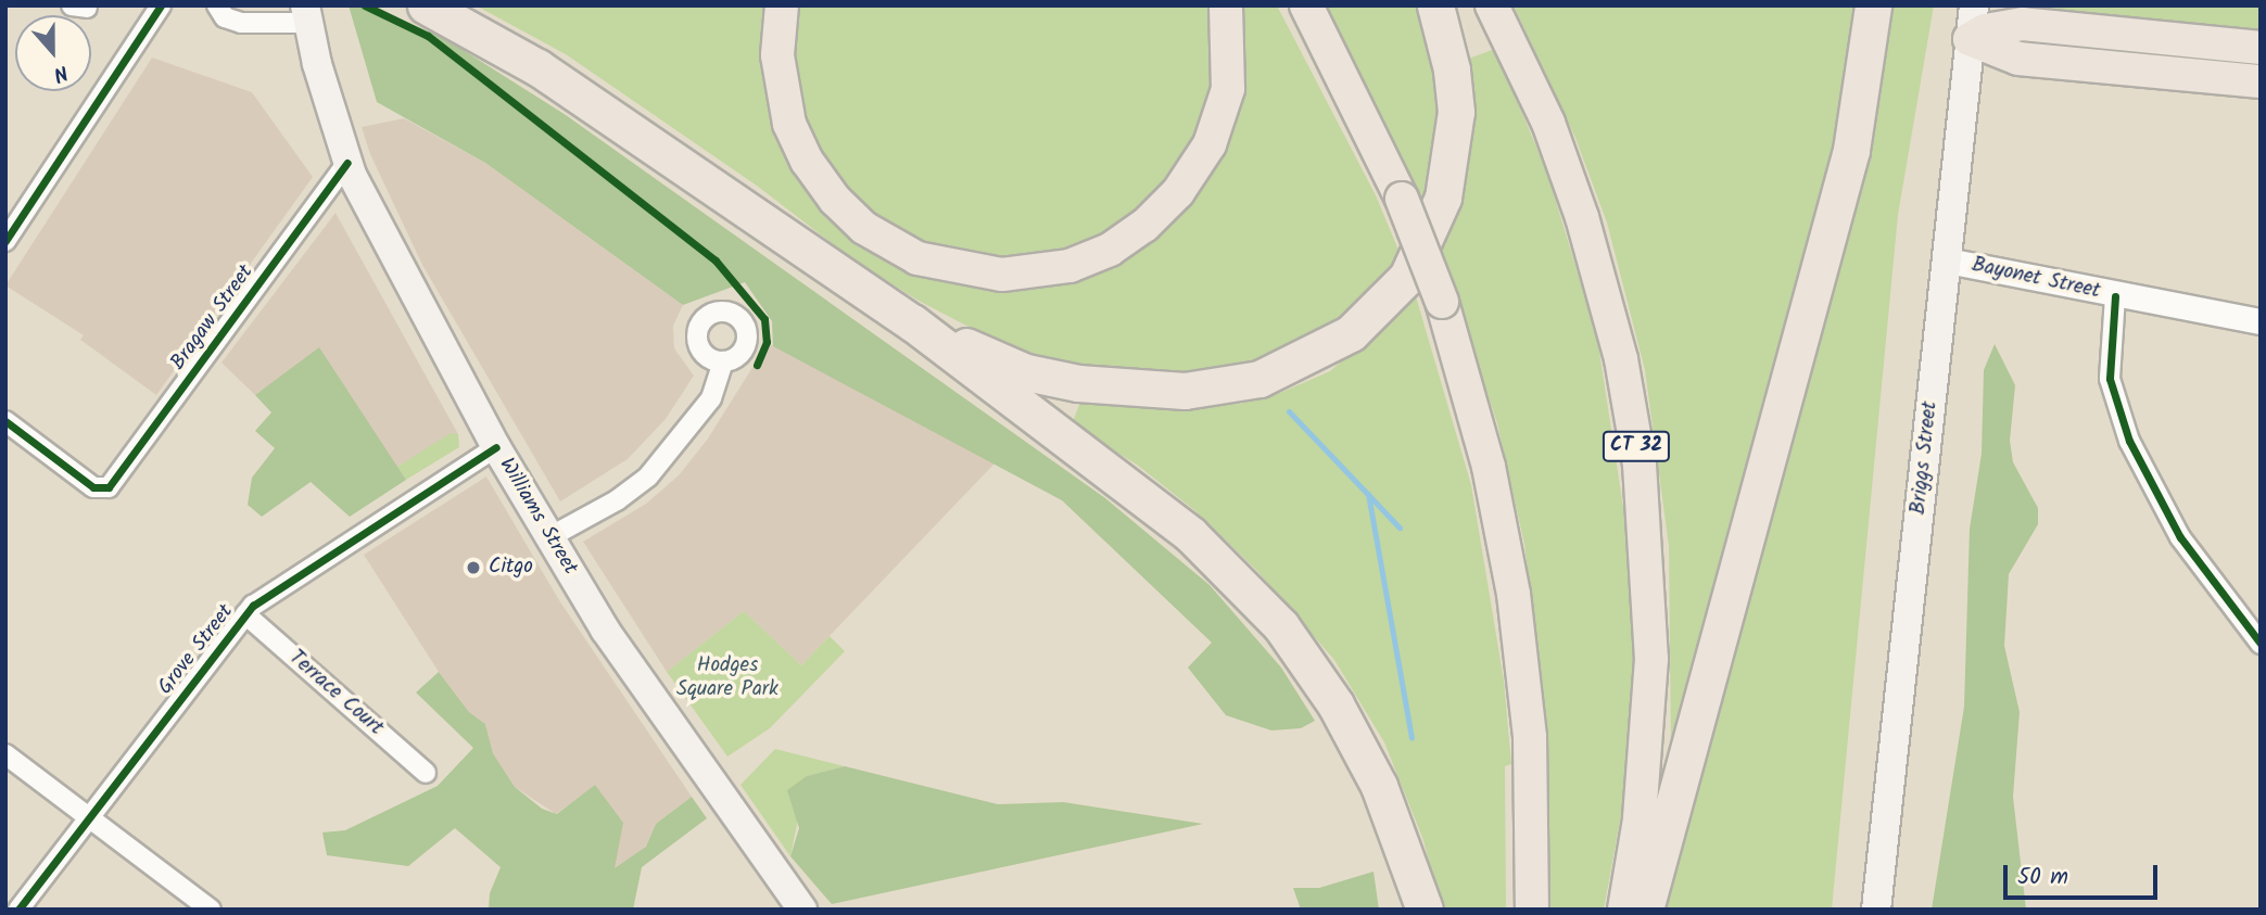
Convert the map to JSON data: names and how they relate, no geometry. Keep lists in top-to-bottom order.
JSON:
{
  "streets": {
    "main road": ["CT 32", "Briggs Street", "Williams Street"],
    "street": [
      "Bayonet Street",
      "Bragaw Street",
      "Grove Street",
      "Terrace Court"
    ]
  },
  "crossings": [
    ["Bayonet Street", "Briggs Street"],
    ["Bragaw Street", "Williams Street"],
    ["Williams Street", "Grove Street"],
    ["Grove Street", "Terrace Court"]
  ],
  "parks": ["Hodges Square Park"],
  "places": ["Citgo"],
  "scale_bar": "50 m",
  "north": "bottom"
}
